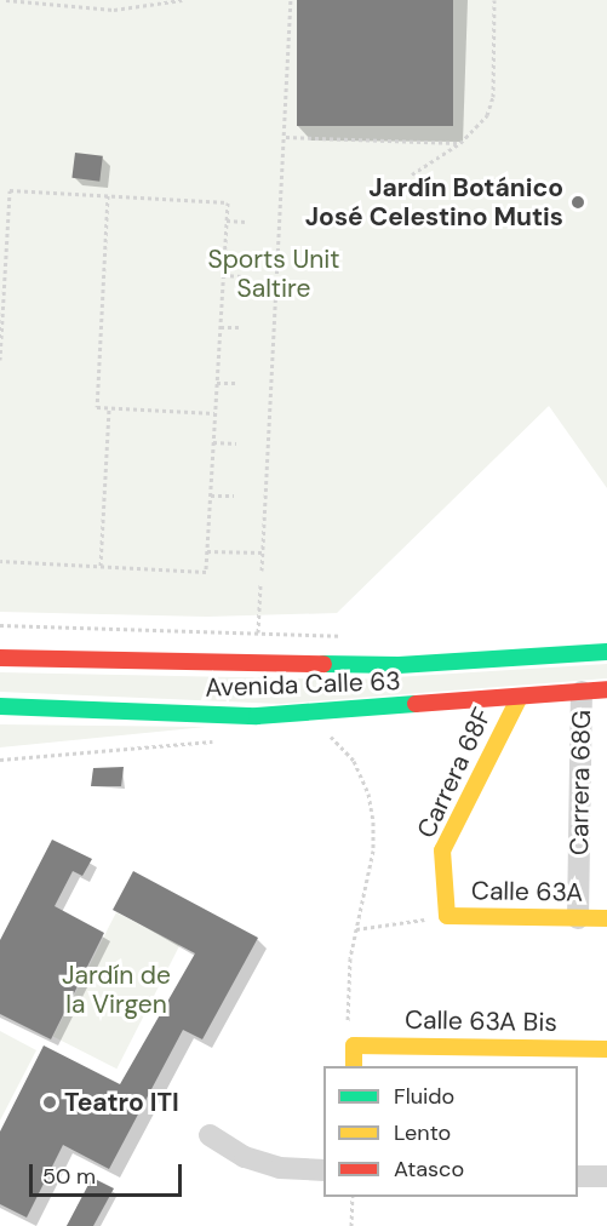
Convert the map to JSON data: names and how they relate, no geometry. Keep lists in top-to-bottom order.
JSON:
{
  "streets": {
    "main road": [
      "Avenida Calle 63",
      "Carrera 68F",
      "Calle 63A",
      "Calle 63A Bis"
    ],
    "street": ["Carrera 68G"]
  },
  "crossings": [
    ["Avenida Calle 63", "Carrera 68F"],
    ["Avenida Calle 63", "Carrera 68G"],
    ["Carrera 68F", "Calle 63A"],
    ["Carrera 68G", "Calle 63A"]
  ],
  "parks": ["Sports Unit Saltire", "Jardín de la Virgen"],
  "places": ["Jardín Botánico José Celestino Mutis", "Teatro ITI"],
  "legend": ["Fluido", "Lento", "Atasco"],
  "scale_bar": "50 m"
}
